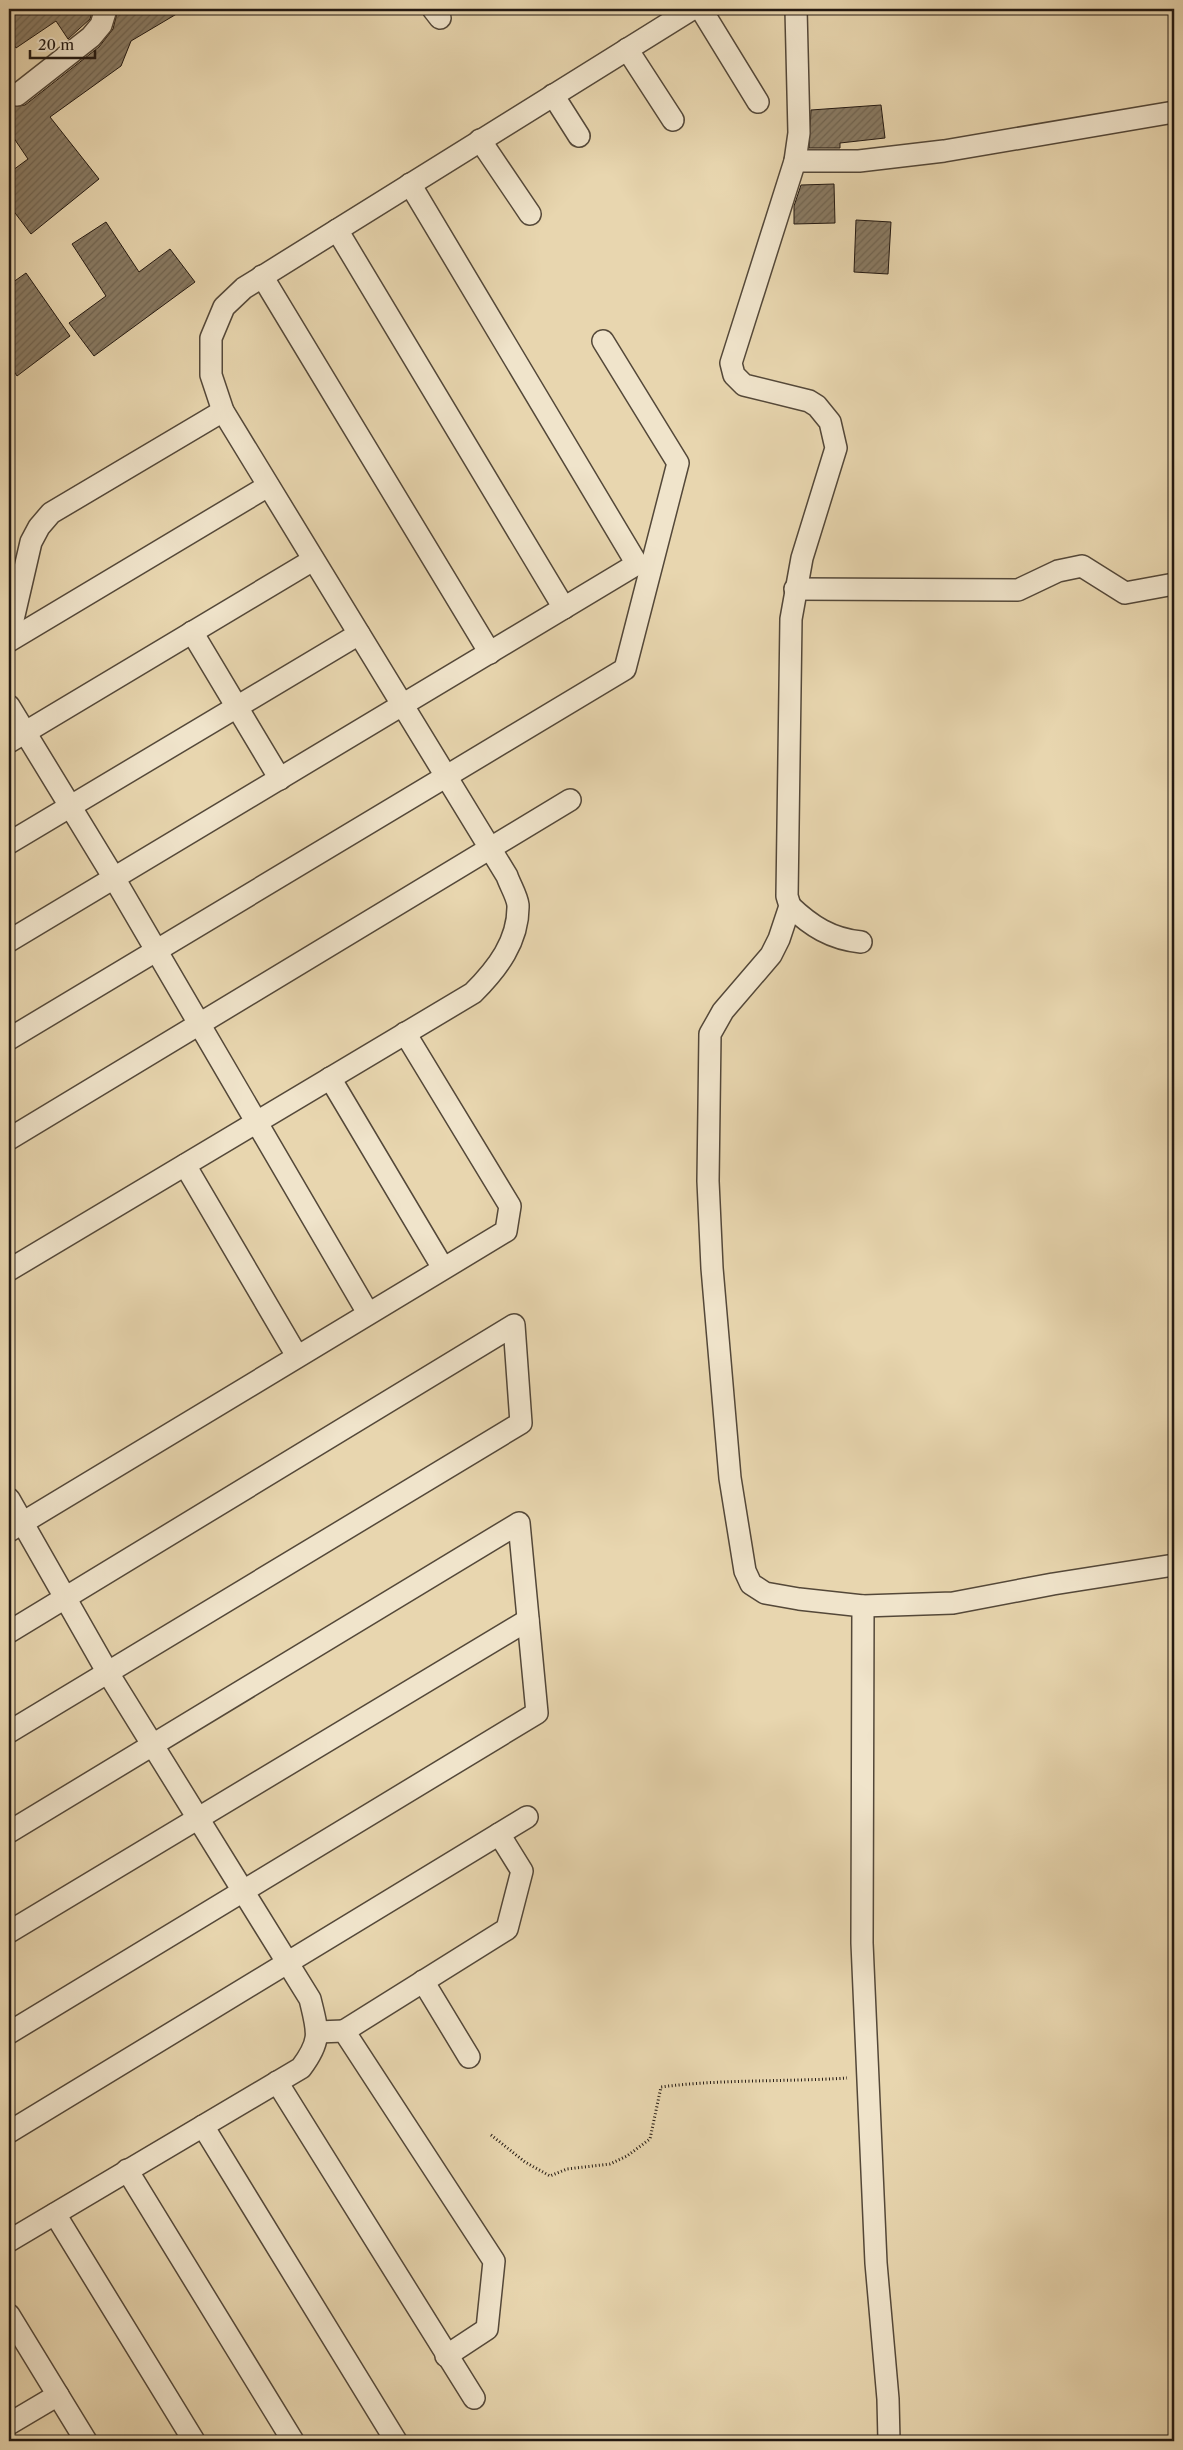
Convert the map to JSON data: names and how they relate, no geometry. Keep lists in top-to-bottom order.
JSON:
{
  "scale_bar": "20 m"
}
